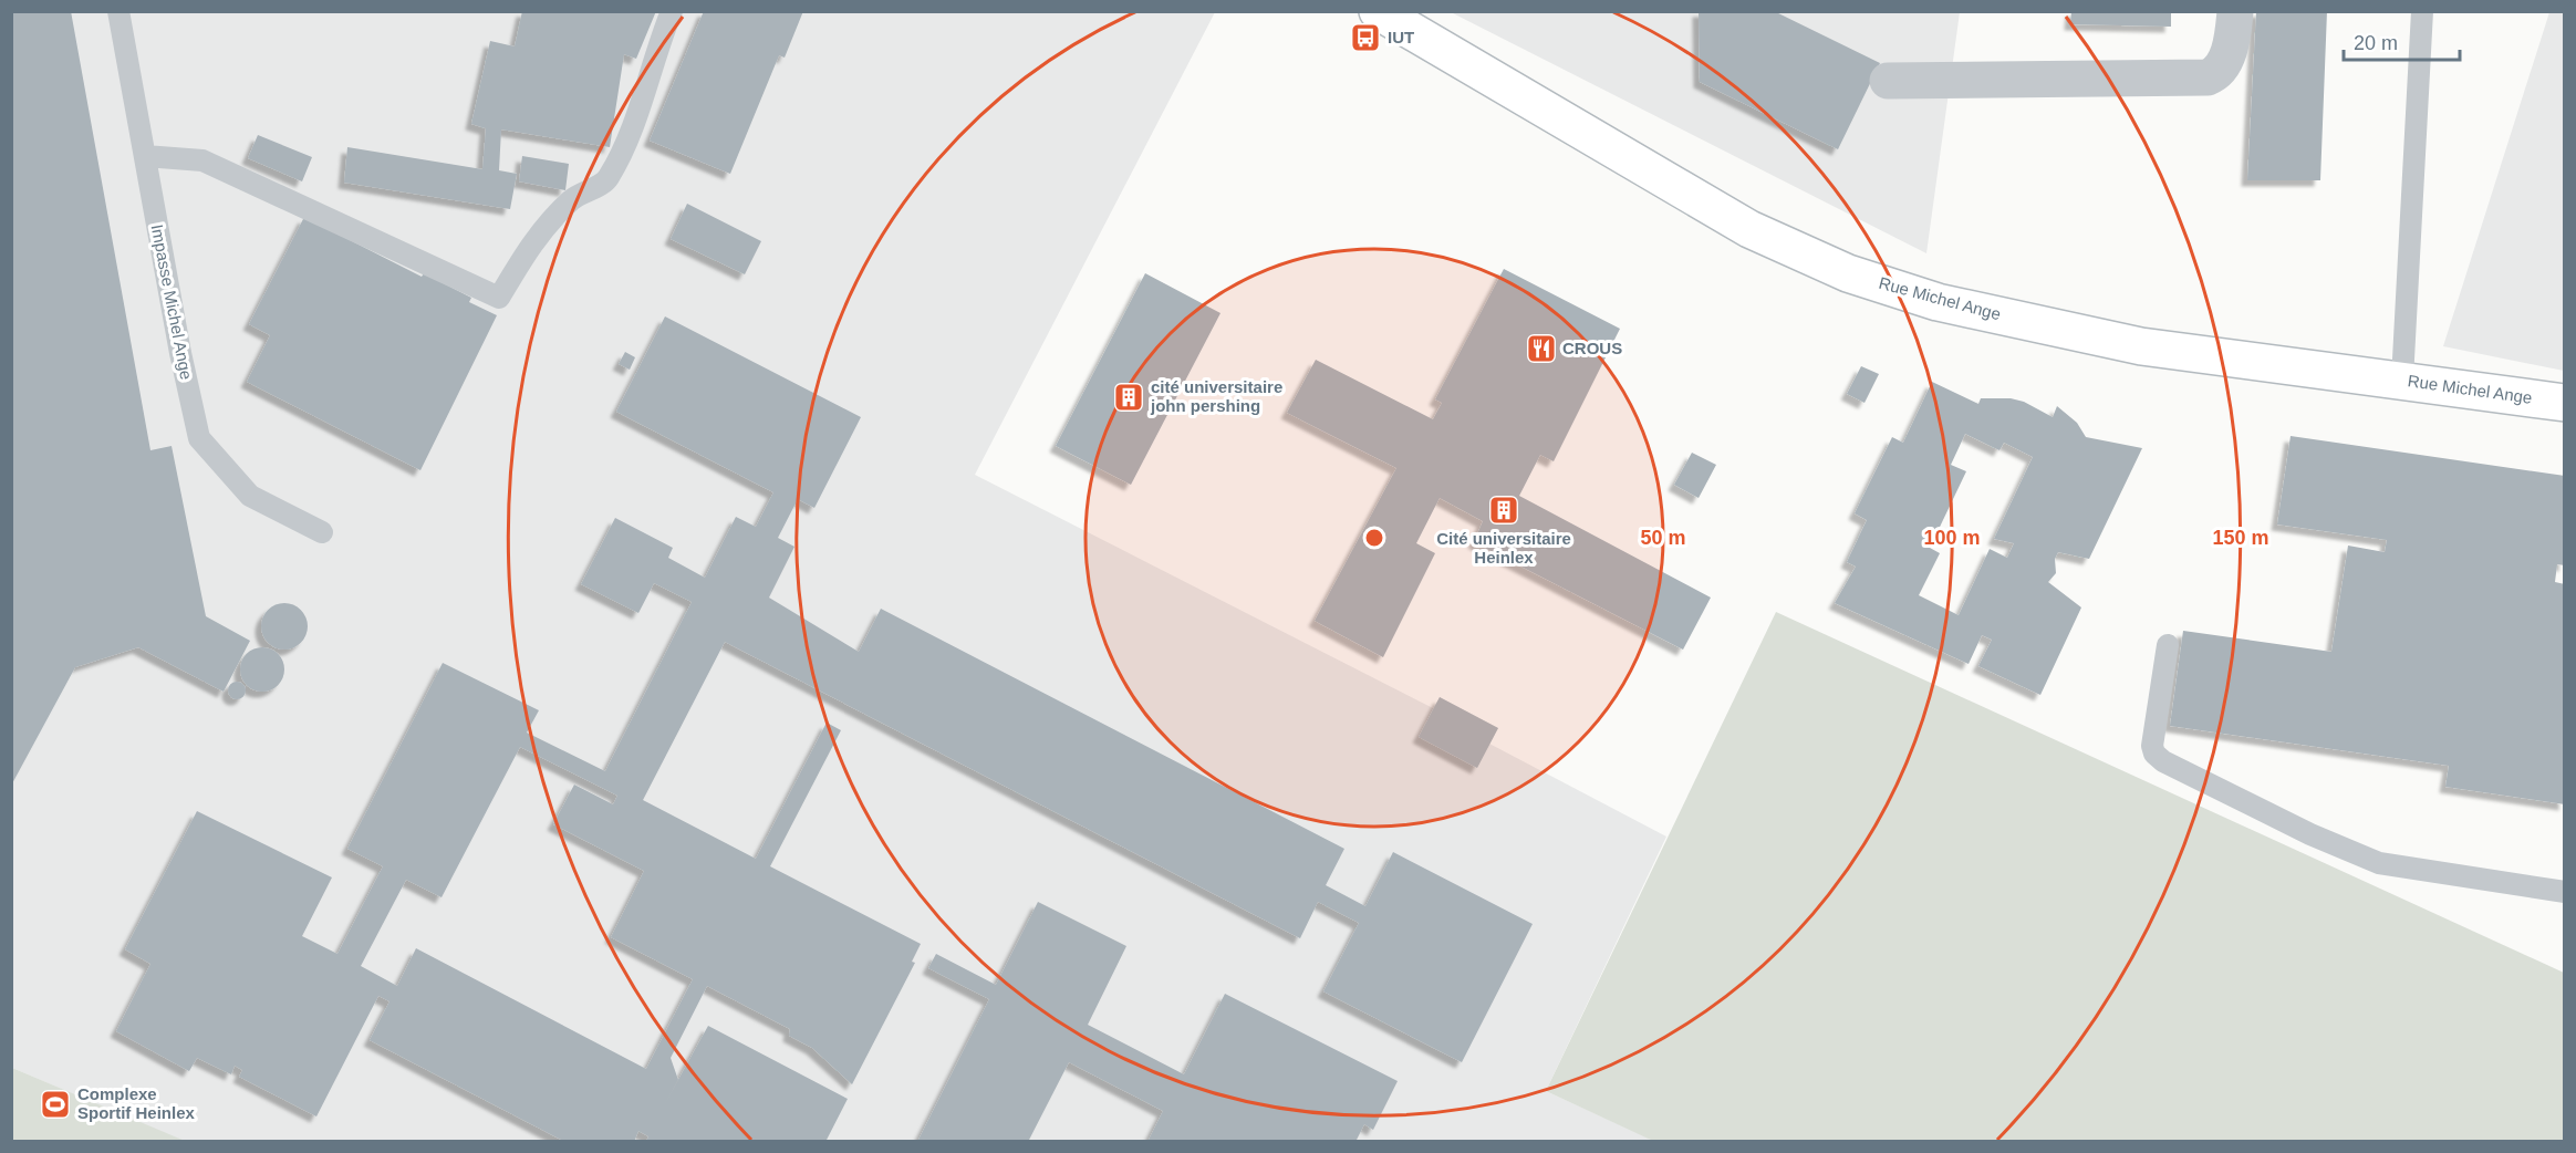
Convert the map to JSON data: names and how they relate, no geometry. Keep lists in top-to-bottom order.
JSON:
{
  "streets": {
    "street": ["Rue Michel Ange"],
    "lane": ["Impasse Michel Ange"]
  },
  "places": {
    "bus stop": ["IUT"],
    "restaurant": ["CROUS"],
    "building": ["cité universitaire john pershing", "Cité universitaire Heinlex"],
    "sports": ["Complexe Sportif Heinlex"]
  },
  "scale_bar": "20 m",
  "rings": ["50 m", "100 m", "150 m"]
}
